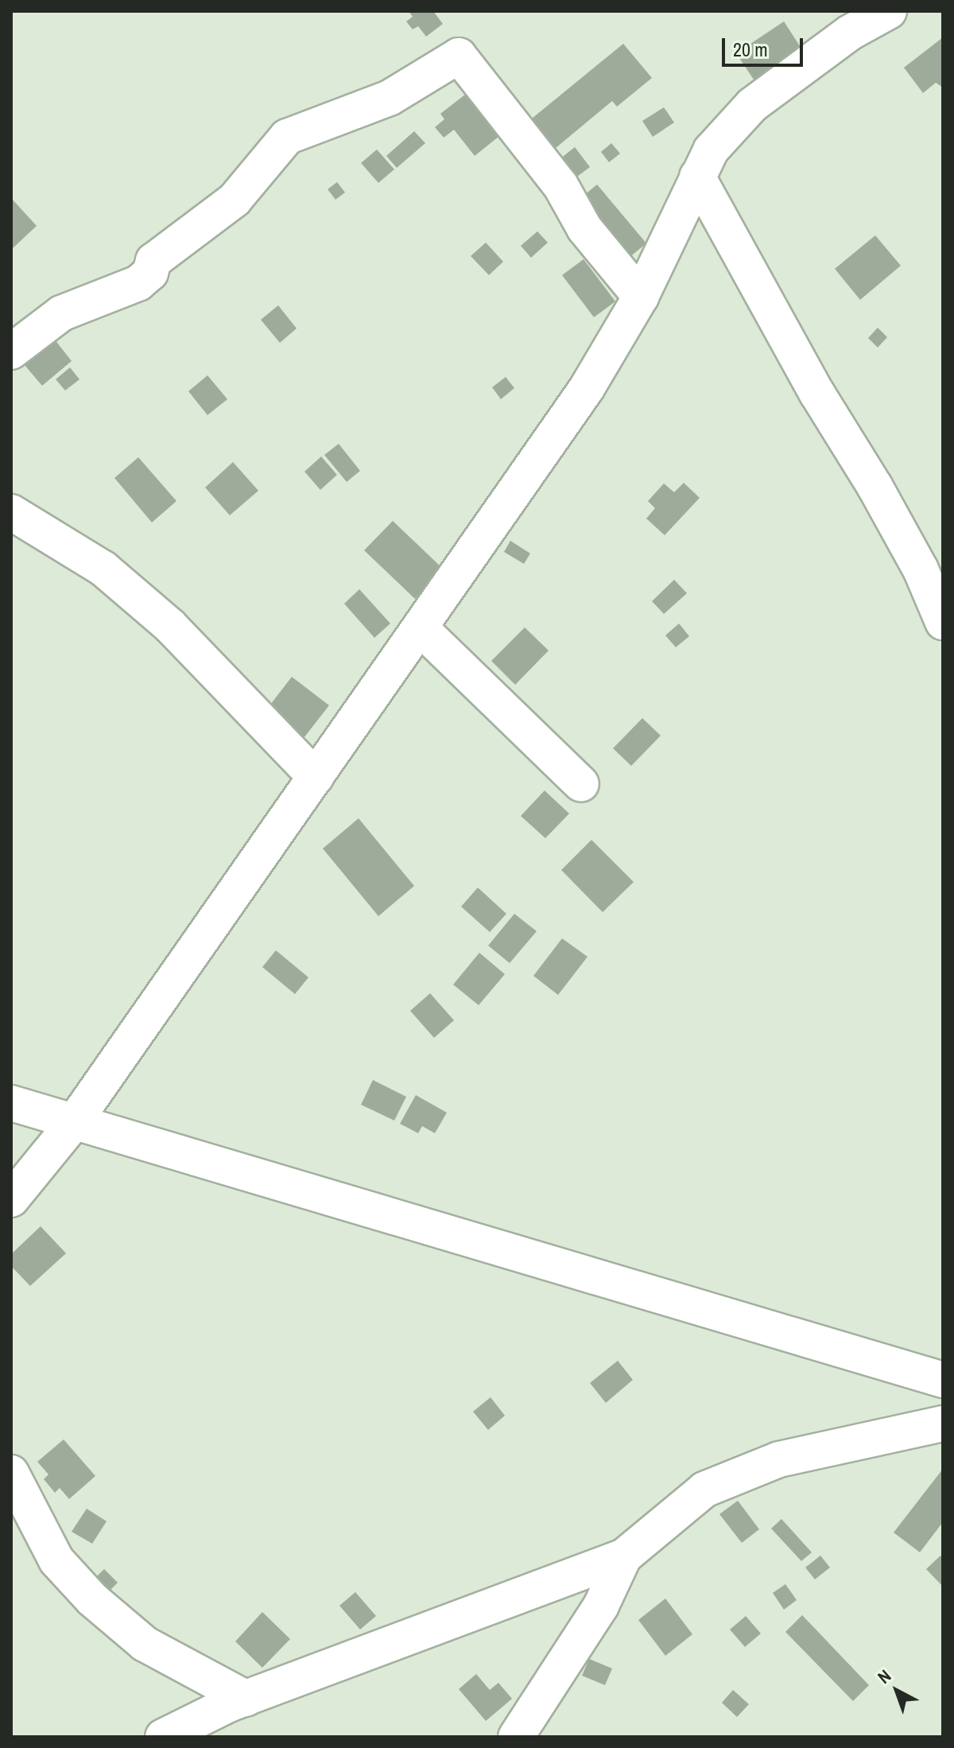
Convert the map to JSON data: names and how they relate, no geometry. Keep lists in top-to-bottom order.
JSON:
{
  "scale_bar": "20 m",
  "north": "top left"
}
